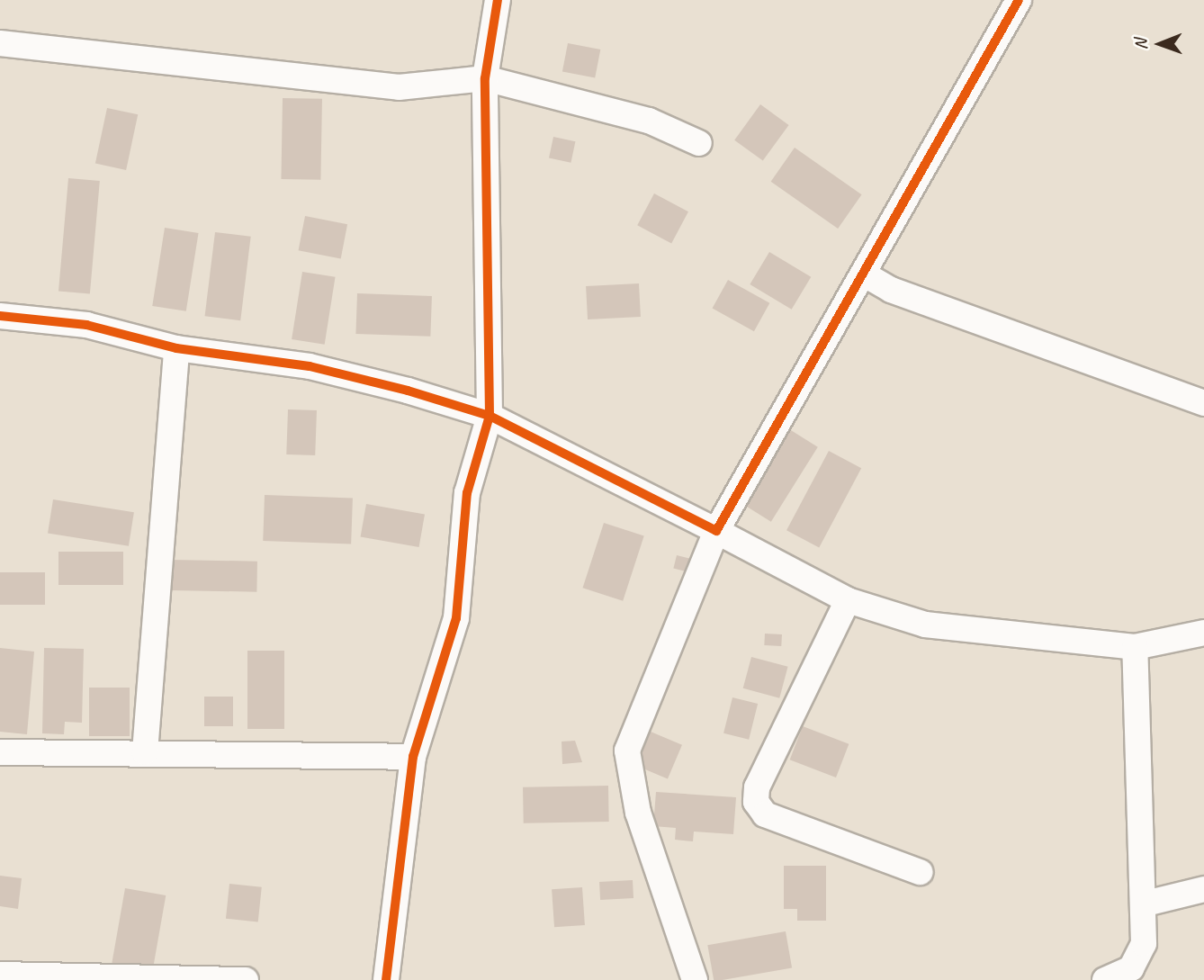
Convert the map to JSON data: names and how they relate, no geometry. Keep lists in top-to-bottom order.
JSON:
{
  "north": "left"
}
